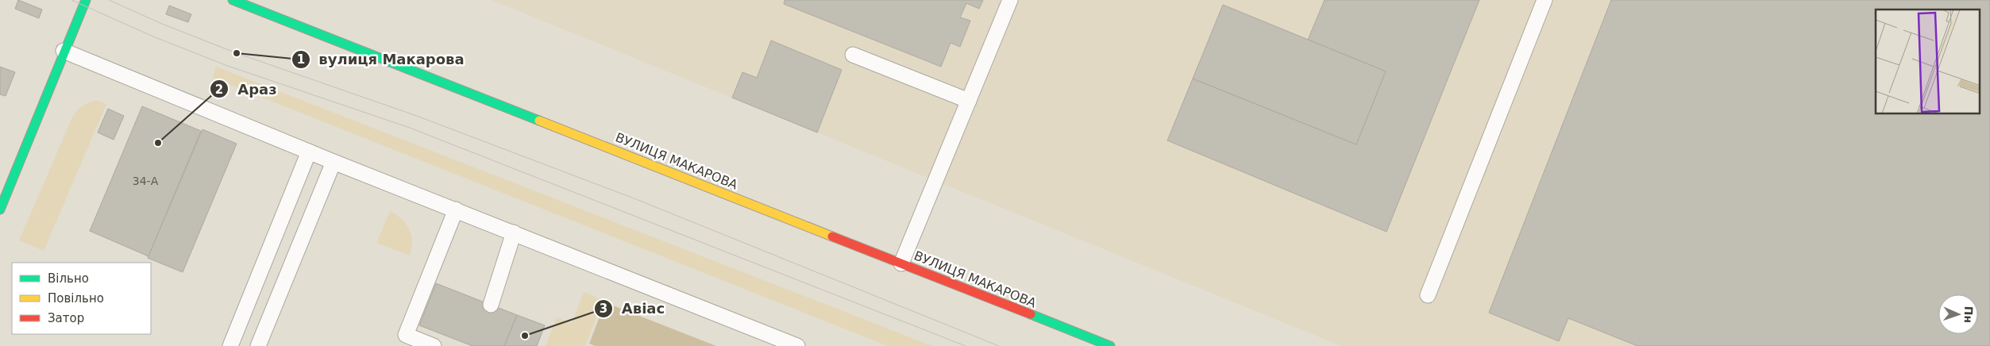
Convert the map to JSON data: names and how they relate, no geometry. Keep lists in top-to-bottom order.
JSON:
{
  "streets": {
    "main road": ["ВУЛИЦЯ МАКАРОВА"]
  },
  "places": ["вулиця Макарова", "Араз", "Авіас"],
  "house_numbers": ["34-А"],
  "legend": ["Вільно", "Повільно", "Затор"],
  "north": "right"
}
